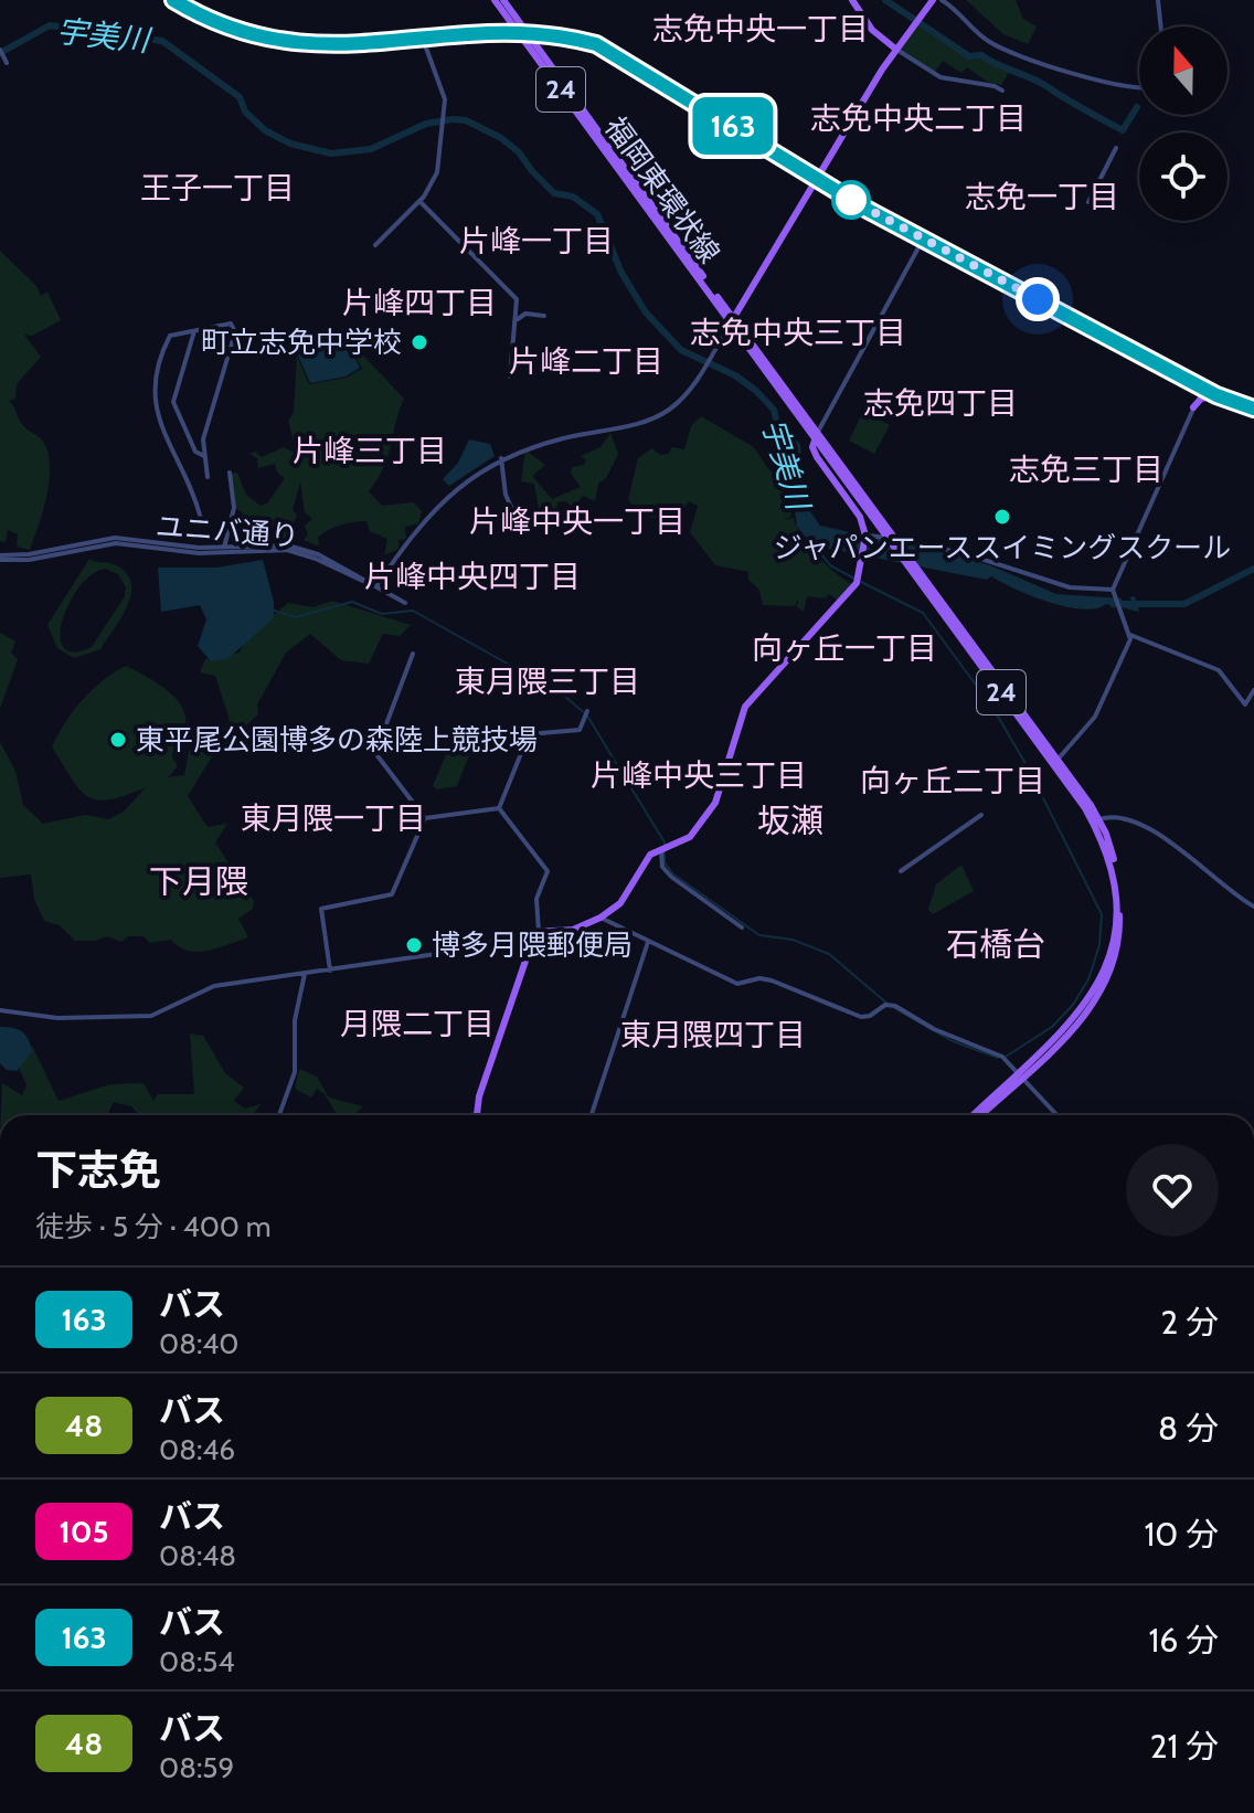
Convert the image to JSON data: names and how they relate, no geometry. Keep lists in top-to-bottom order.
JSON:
{
  "streets": {
    "main road": ["24", "福岡東環状線"],
    "street": ["ユニバ通り"]
  },
  "crossings": [
    ["24", "福岡東環状線"]
  ],
  "districts": [
    "志免中央一丁目",
    "志免中央二丁目",
    "王子一丁目",
    "志免一丁目",
    "片峰一丁目",
    "片峰四丁目",
    "志免中央三丁目",
    "片峰二丁目",
    "志免四丁目",
    "片峰三丁目",
    "志免三丁目",
    "片峰中央一丁目",
    "片峰中央四丁目",
    "向ヶ丘一丁目",
    "東月隈三丁目",
    "片峰中央三丁目",
    "向ヶ丘二丁目",
    "東月隈一丁目",
    "坂瀬",
    "下月隈",
    "石橋台",
    "月隈二丁目",
    "東月隈四丁目"
  ],
  "water": ["宇美川"],
  "places": [
    "町立志免中学校",
    "ジャパンエーススイミングスクール",
    "東平尾公園博多の森陸上競技場",
    "博多月隈郵便局"
  ],
  "lines": ["bus line 163"],
  "north": "top",
  "page": {
    "on_map": "163",
    "heading": ["下志免", "徒歩 · 5 分 · 400 m"],
    "list": [
      {
        "mark": "163",
        "name": "バス",
        "note": "08:40",
        "value": "2 分"
      },
      {
        "mark": "48",
        "name": "バス",
        "note": "08:46",
        "value": "8 分"
      },
      {
        "mark": "105",
        "name": "バス",
        "note": "08:48",
        "value": "10 分"
      },
      {
        "mark": "163",
        "name": "バス",
        "note": "08:54",
        "value": "16 分"
      },
      {
        "mark": "48",
        "name": "バス",
        "note": "08:59",
        "value": "21 分"
      }
    ]
  }
}
